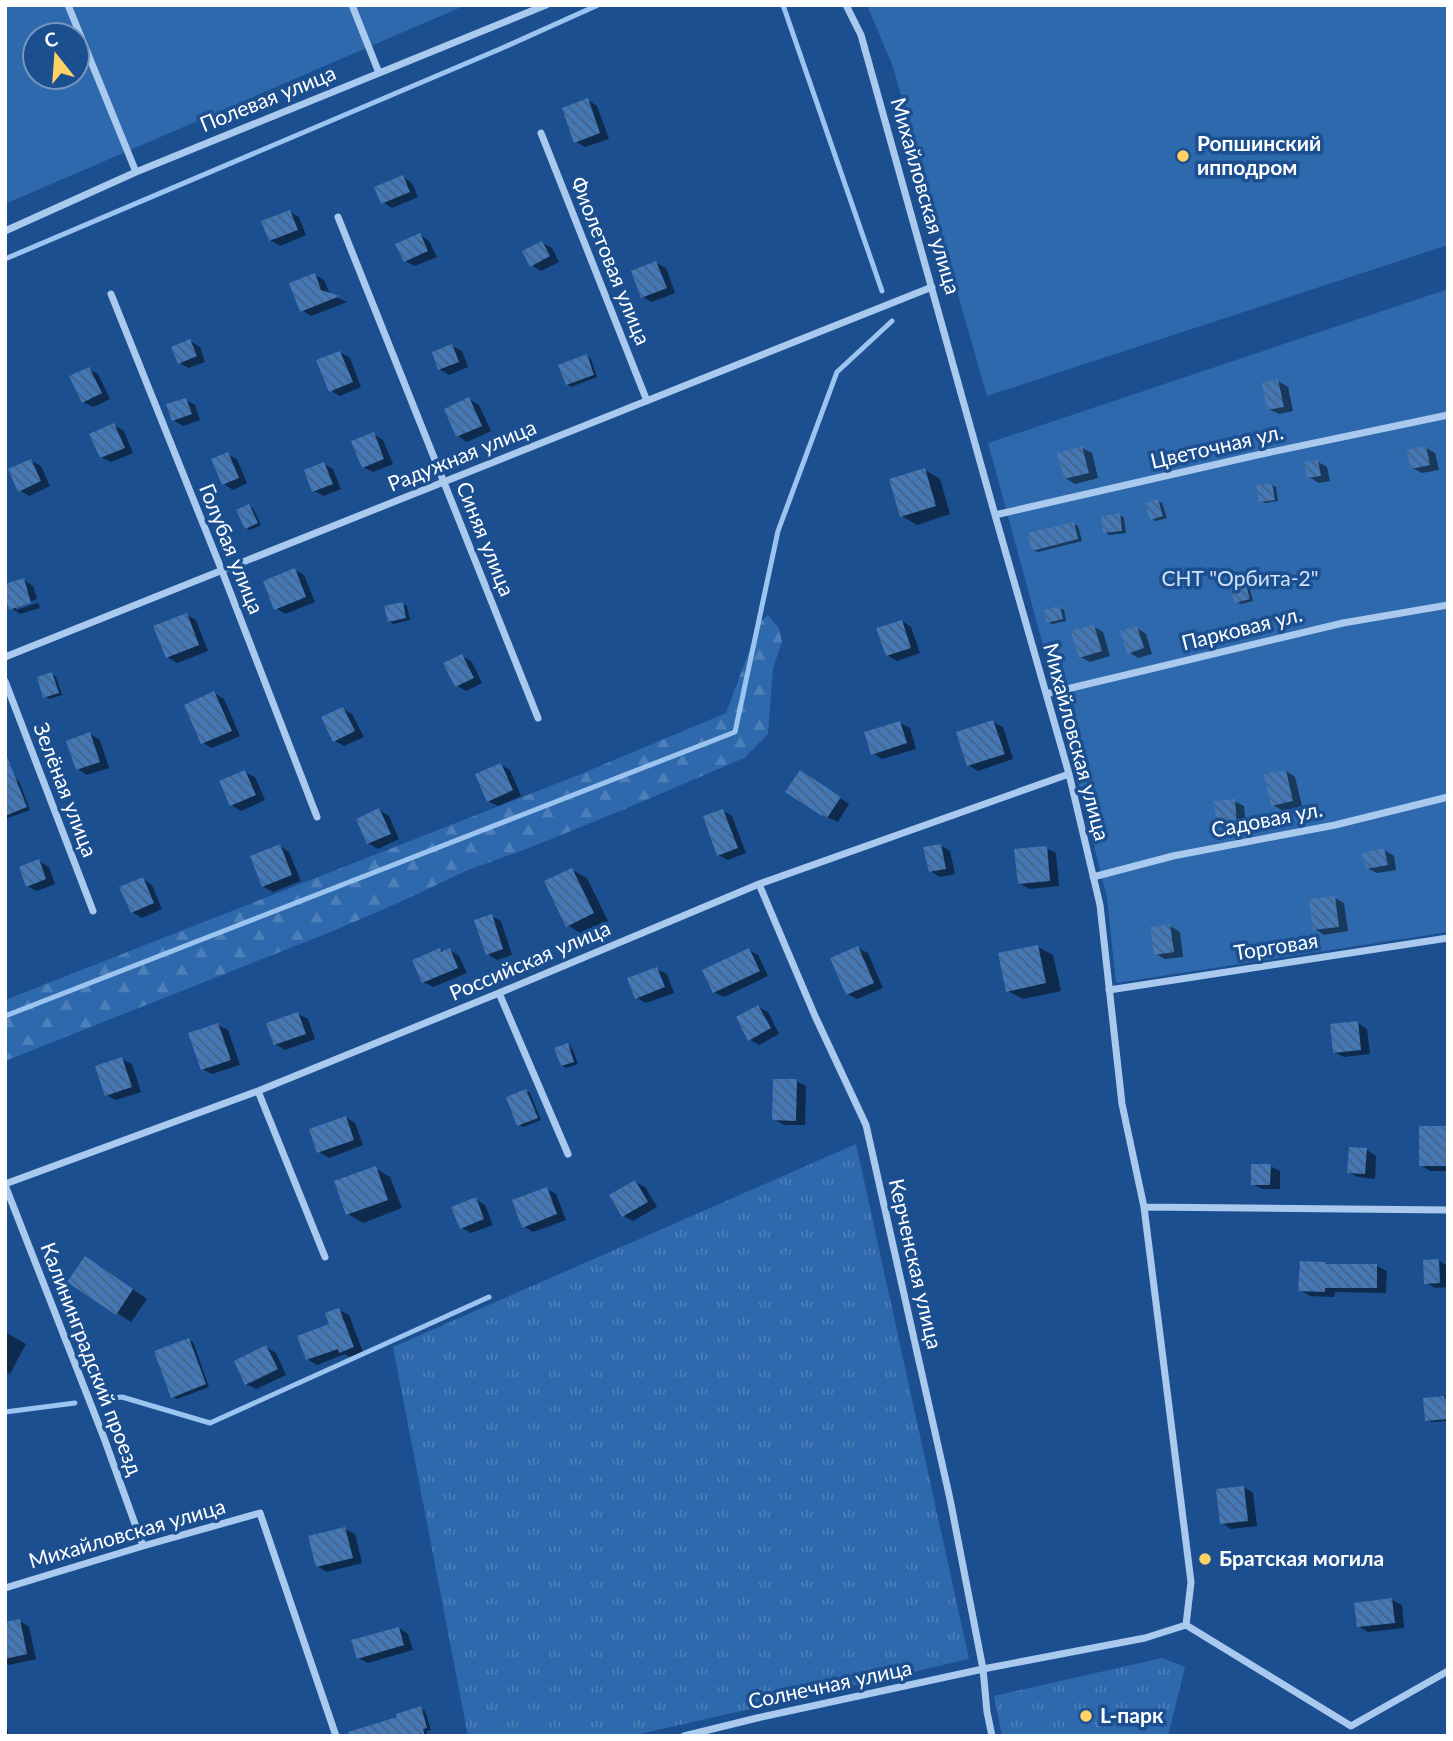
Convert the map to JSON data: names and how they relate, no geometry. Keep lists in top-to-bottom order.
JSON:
{
  "streets": {
    "street": [
      "Полевая улица",
      "Михайловская улица",
      "Фиолетовая улица",
      "Цветочная ул.",
      "Радужная улица",
      "Синяя улица",
      "Голубая улица",
      "Парковая ул.",
      "Зелёная улица",
      "Садовая ул.",
      "Торговая",
      "Российская улица",
      "Керченская улица",
      "Калининградский проезд",
      "Солнечная улица"
    ]
  },
  "crossings": [
    ["Михайловская улица", "Цветочная ул."],
    ["Михайловская улица", "Радужная улица"],
    ["Михайловская улица", "Парковая ул."],
    ["Михайловская улица", "Садовая ул."],
    ["Михайловская улица", "Торговая"],
    ["Михайловская улица", "Российская улица"],
    ["Михайловская улица", "Калининградский проезд"],
    ["Михайловская улица", "Солнечная улица"],
    ["Фиолетовая улица", "Радужная улица"],
    ["Радужная улица", "Синяя улица"],
    ["Радужная улица", "Голубая улица"],
    ["Российская улица", "Керченская улица"],
    ["Российская улица", "Калининградский проезд"],
    ["Керченская улица", "Солнечная улица"]
  ],
  "parks": ["СНТ \"Орбита-2\""],
  "places": ["Ропшинский ипподром", "Братская могила", "L-парк"],
  "north": "top"
}
